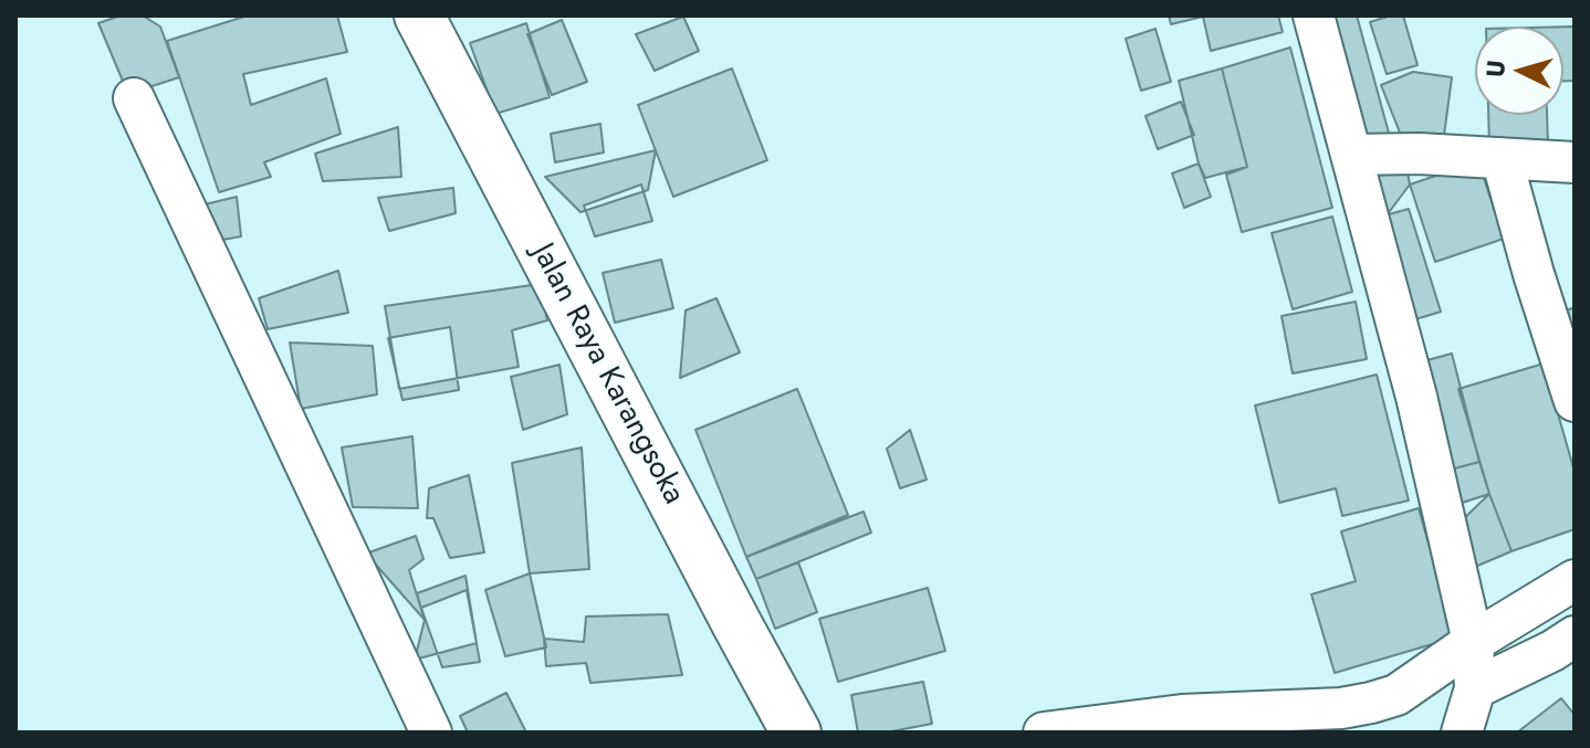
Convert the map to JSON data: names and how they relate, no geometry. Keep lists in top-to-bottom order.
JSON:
{
  "streets": {
    "main road": ["Jalan Raya Karangsoka"]
  },
  "north": "left"
}
